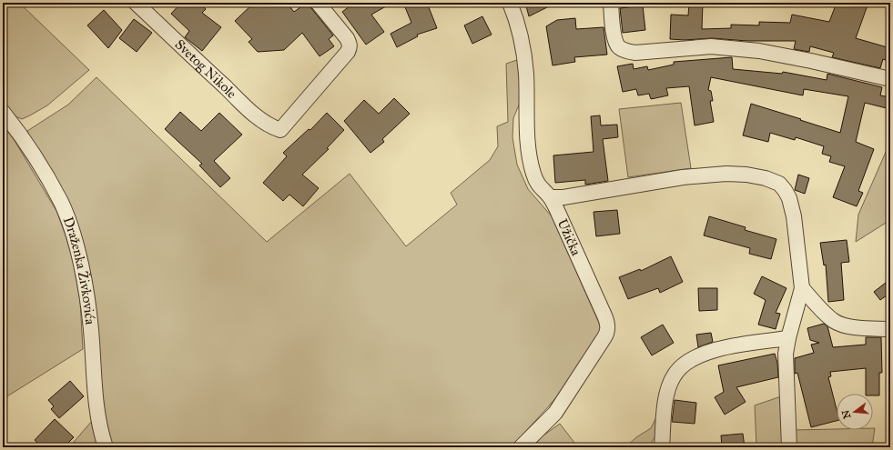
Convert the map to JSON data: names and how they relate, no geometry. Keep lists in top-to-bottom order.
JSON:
{
  "streets": {
    "street": ["Svetog Nikole", "Užička", "Draženka Živkovića"]
  },
  "north": "left"
}
